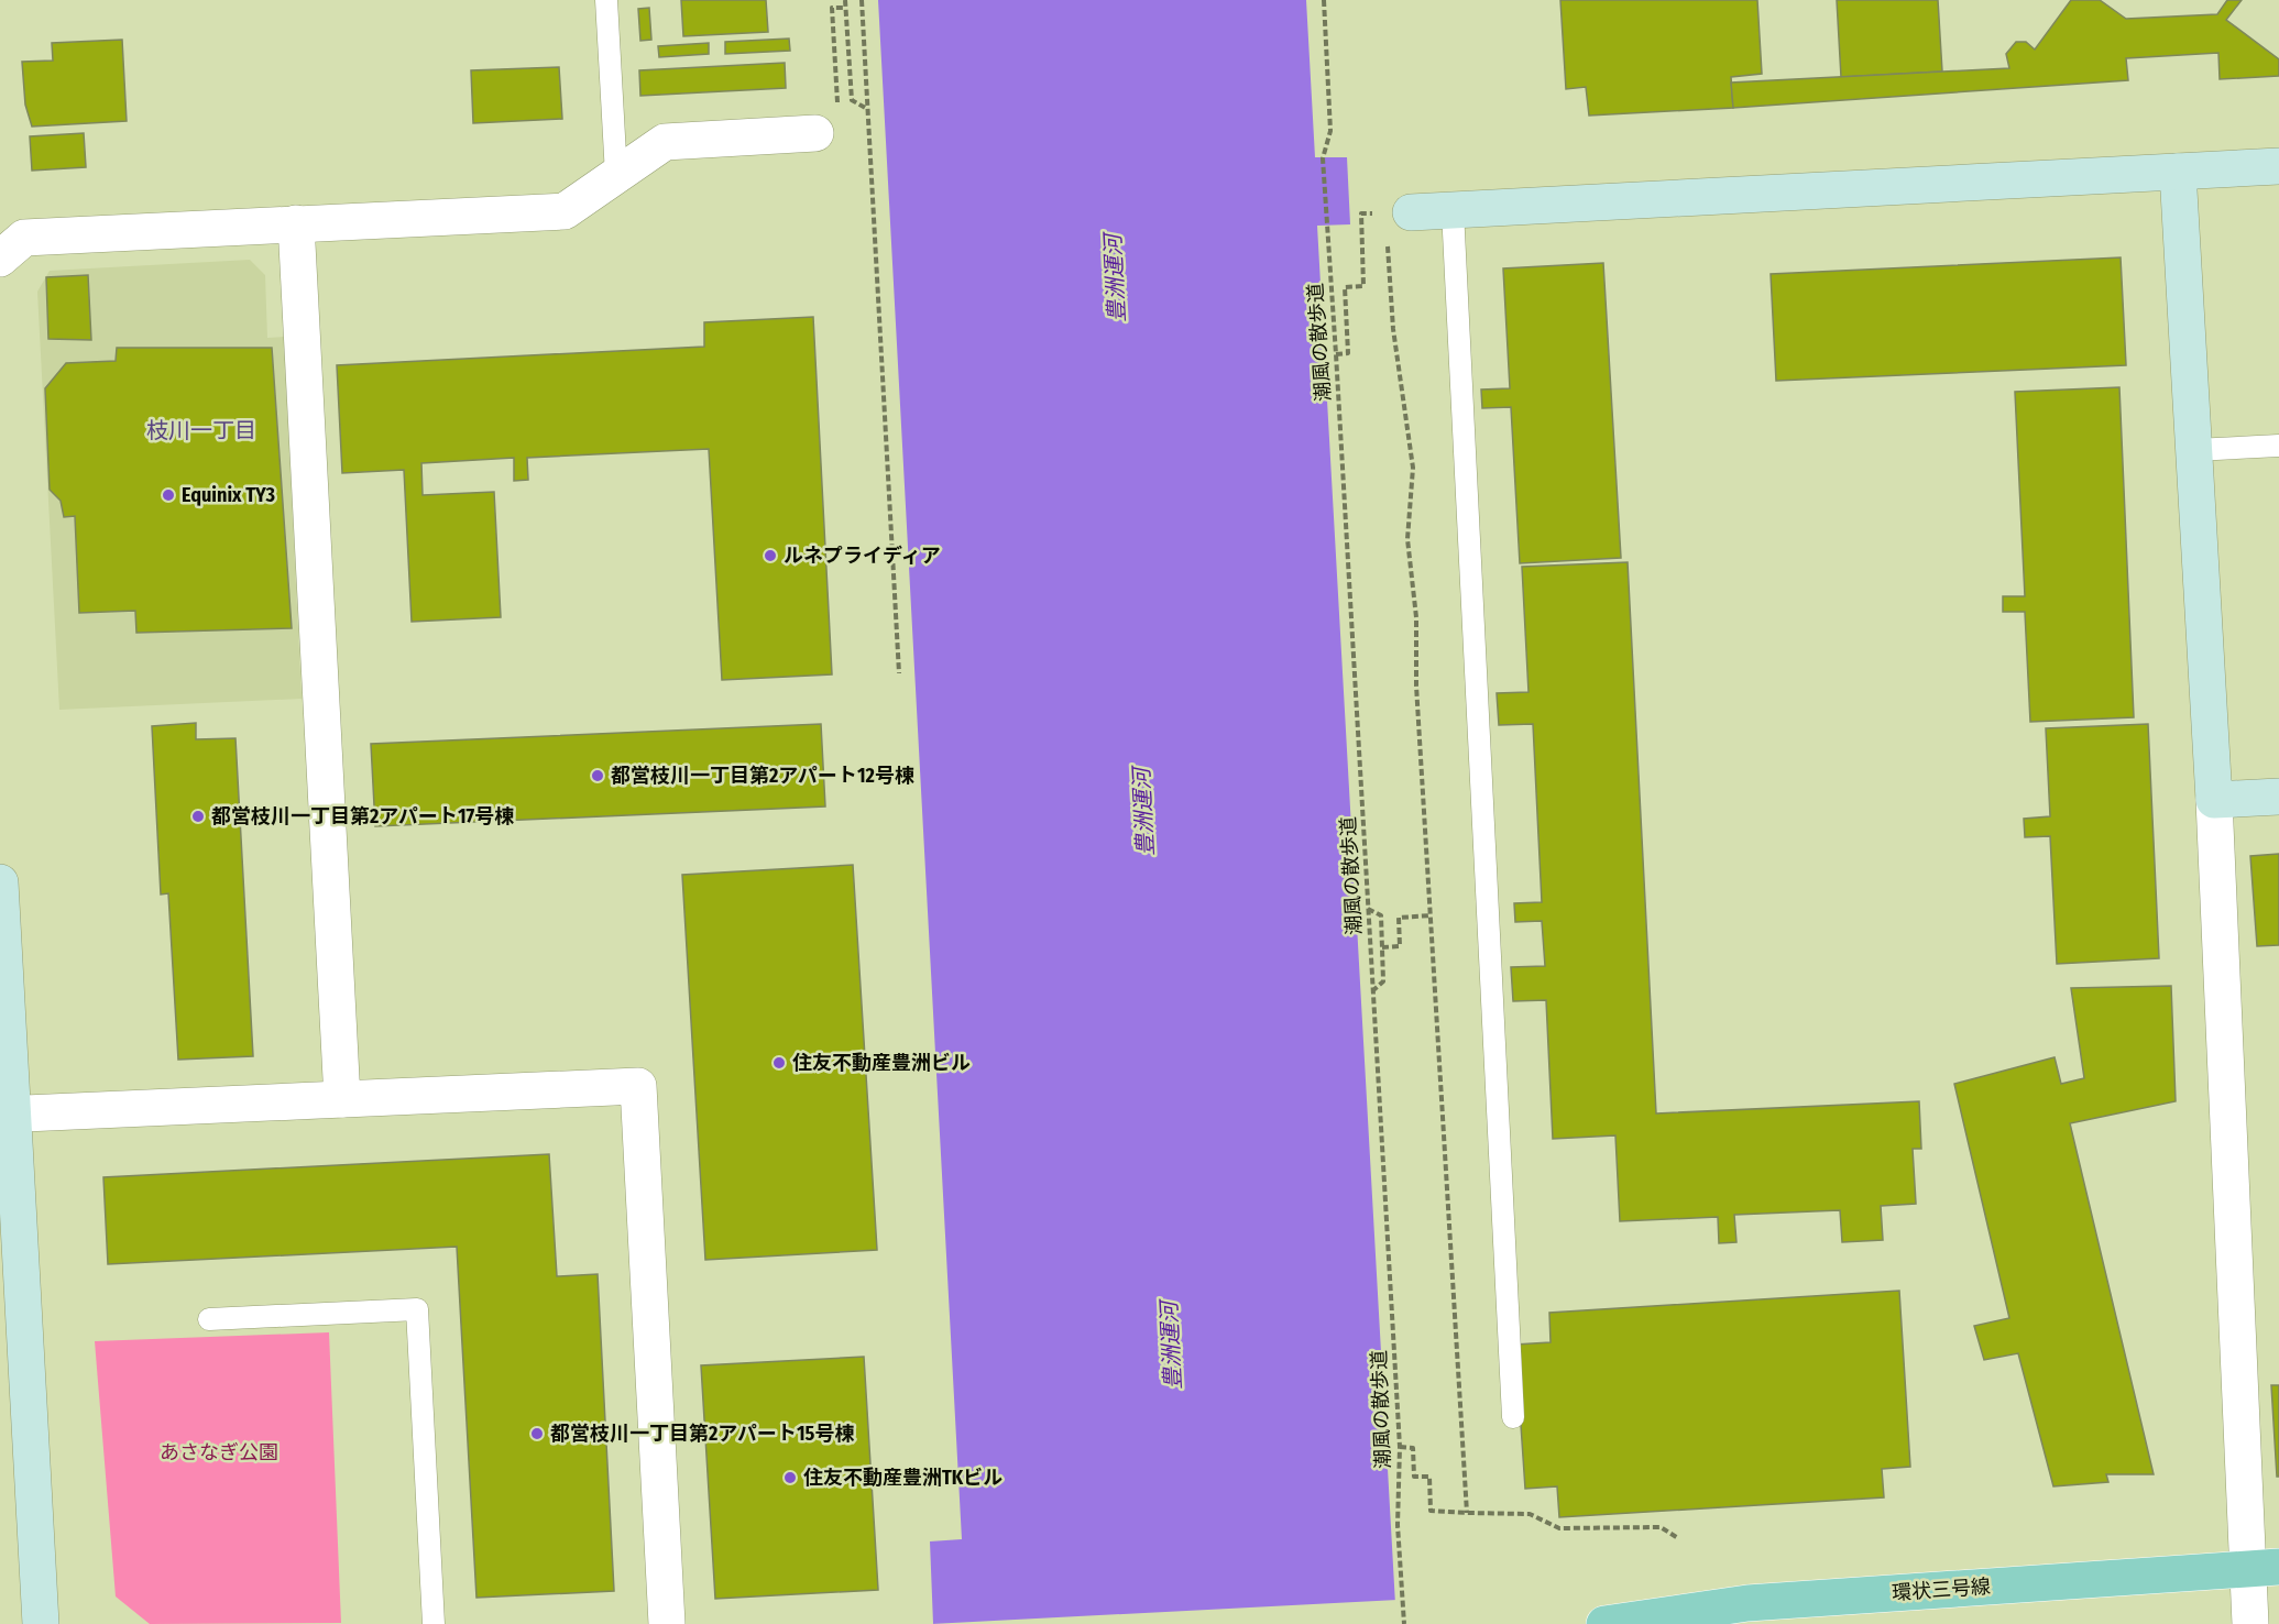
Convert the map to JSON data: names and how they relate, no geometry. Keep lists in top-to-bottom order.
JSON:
{
  "streets": {
    "main road": ["環状三号線"],
    "path": ["潮風の散歩道"]
  },
  "districts": ["枝川一丁目"],
  "water": ["豊洲運河"],
  "parks": ["あさなぎ公園"],
  "places": [
    "Equinix TY3",
    "ルネプライディア",
    "都営枝川一丁目第2アパート12号棟",
    "都営枝川一丁目第2アパート17号棟",
    "住友不動産豊洲ビル",
    "都営枝川一丁目第2アパート15号棟",
    "住友不動産豊洲TKビル"
  ]
}
